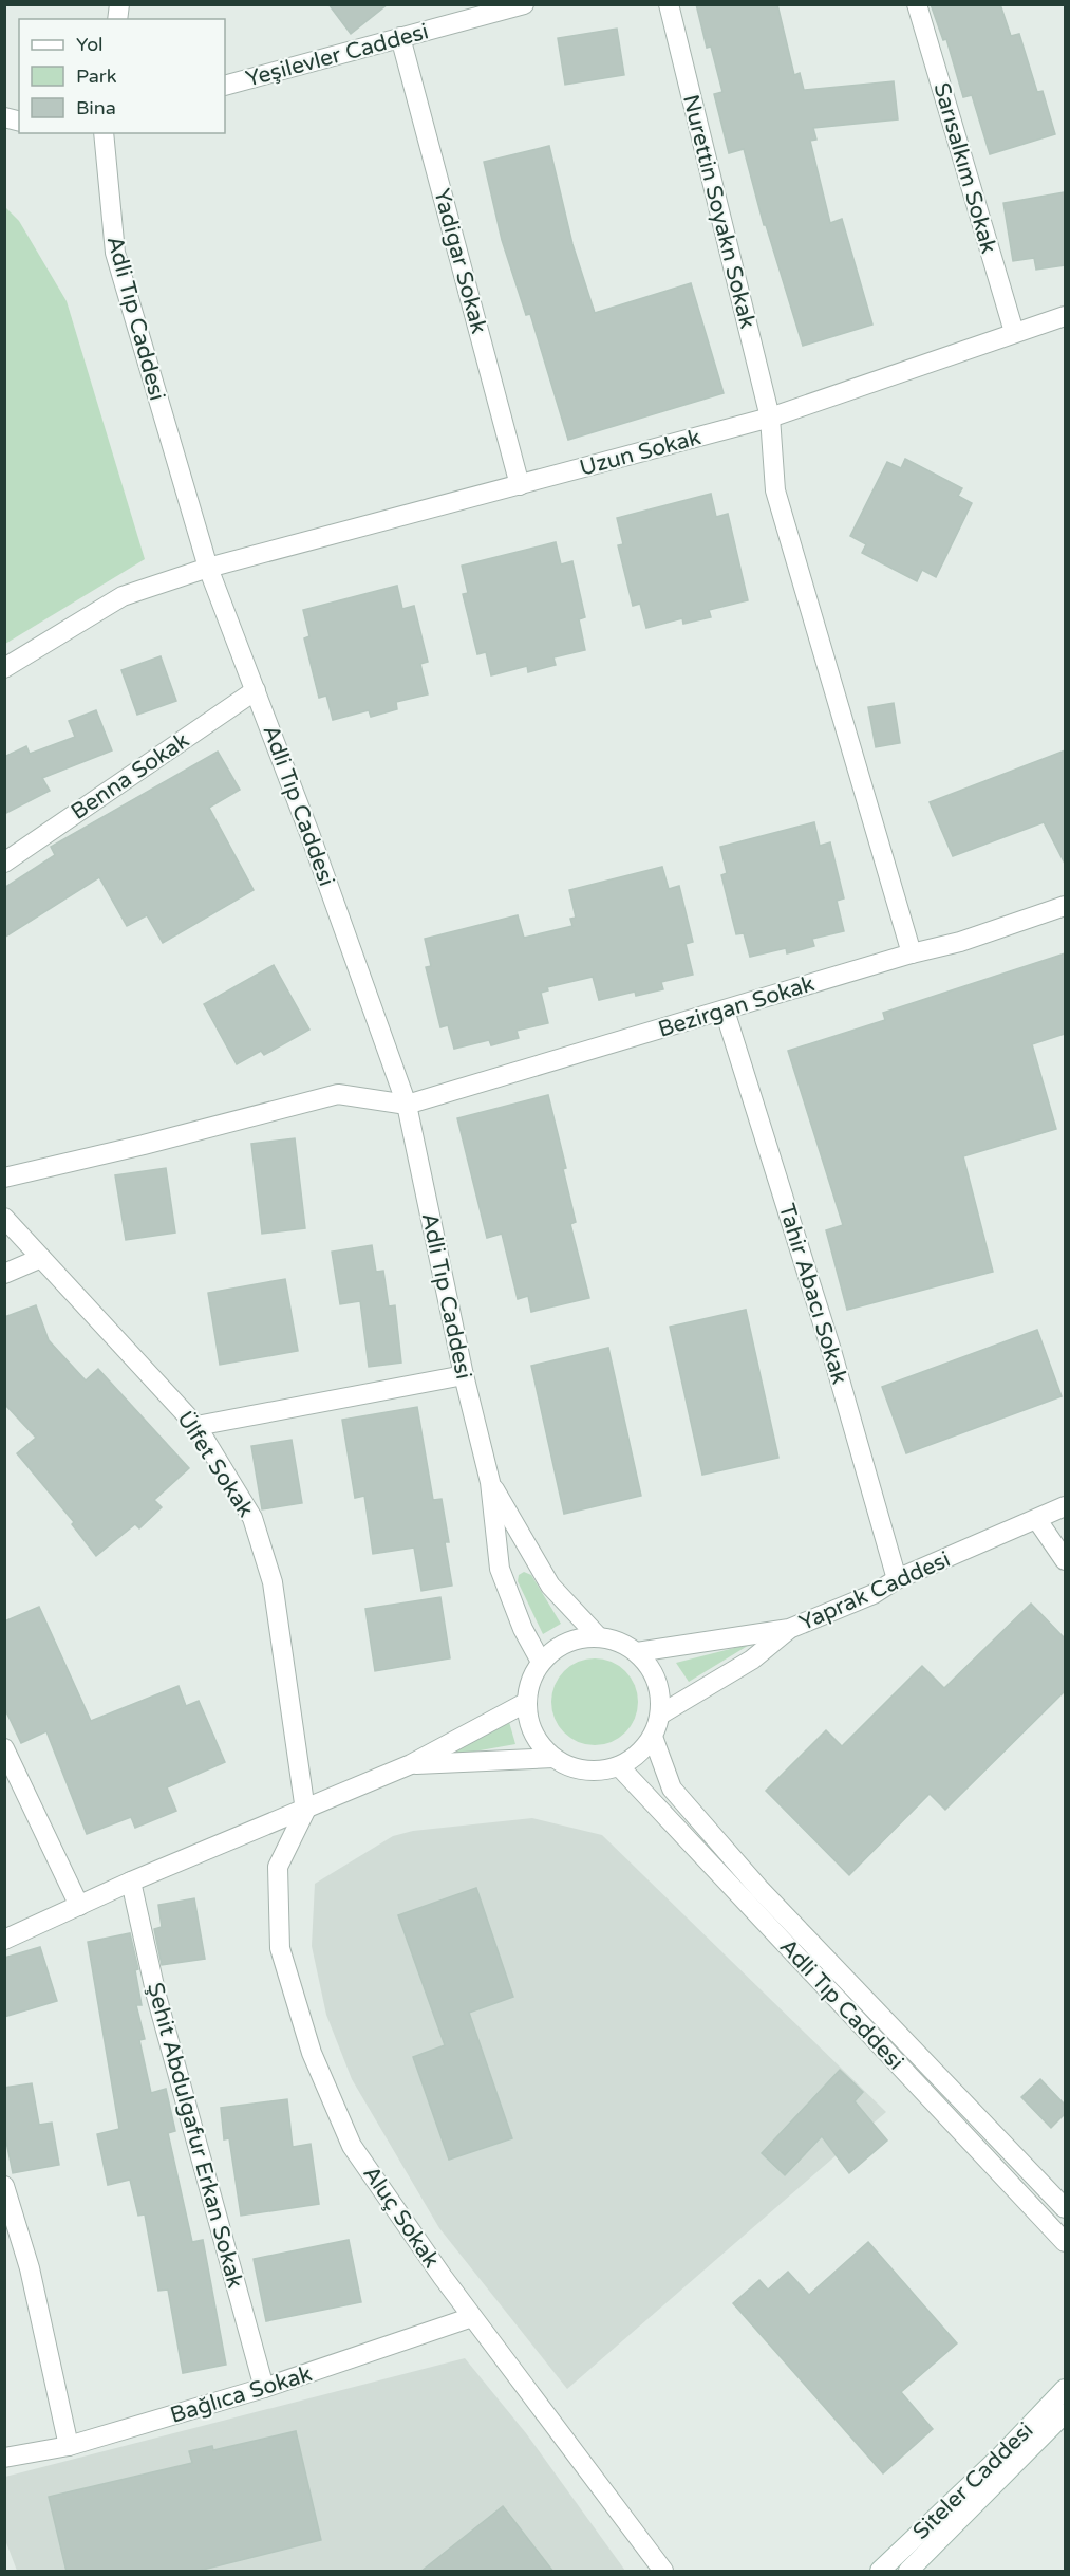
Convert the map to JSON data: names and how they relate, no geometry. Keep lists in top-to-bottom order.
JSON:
{
  "streets": {
    "street": [
      "Yeşilevler Caddesi",
      "Sarısalkım Sokak",
      "Nurettin Soyakn Sokak",
      "Yadigar Sokak",
      "Adli Tıp Caddesi",
      "Uzun Sokak",
      "Benna Sokak",
      "Bezirgan Sokak",
      "Tahir Abacı Sokak",
      "Ülfet Sokak",
      "Yaprak Caddesi",
      "Şehit Abdulgafur Erkan Sokak",
      "Aluç Sokak",
      "Bağlıca Sokak",
      "Siteler Caddesi"
    ]
  },
  "crossings": [
    ["Yeşilevler Caddesi", "Yadigar Sokak"],
    ["Sarısalkım Sokak", "Uzun Sokak"],
    ["Nurettin Soyakn Sokak", "Uzun Sokak"],
    ["Nurettin Soyakn Sokak", "Bezirgan Sokak"],
    ["Yadigar Sokak", "Uzun Sokak"],
    ["Adli Tıp Caddesi", "Uzun Sokak"],
    ["Adli Tıp Caddesi", "Benna Sokak"],
    ["Adli Tıp Caddesi", "Bezirgan Sokak"],
    ["Adli Tıp Caddesi", "Yaprak Caddesi"],
    ["Bezirgan Sokak", "Tahir Abacı Sokak"],
    ["Tahir Abacı Sokak", "Yaprak Caddesi"],
    ["Ülfet Sokak", "Aluç Sokak"],
    ["Şehit Abdulgafur Erkan Sokak", "Bağlıca Sokak"],
    ["Aluç Sokak", "Bağlıca Sokak"]
  ],
  "legend": ["Yol", "Park", "Bina"]
}
